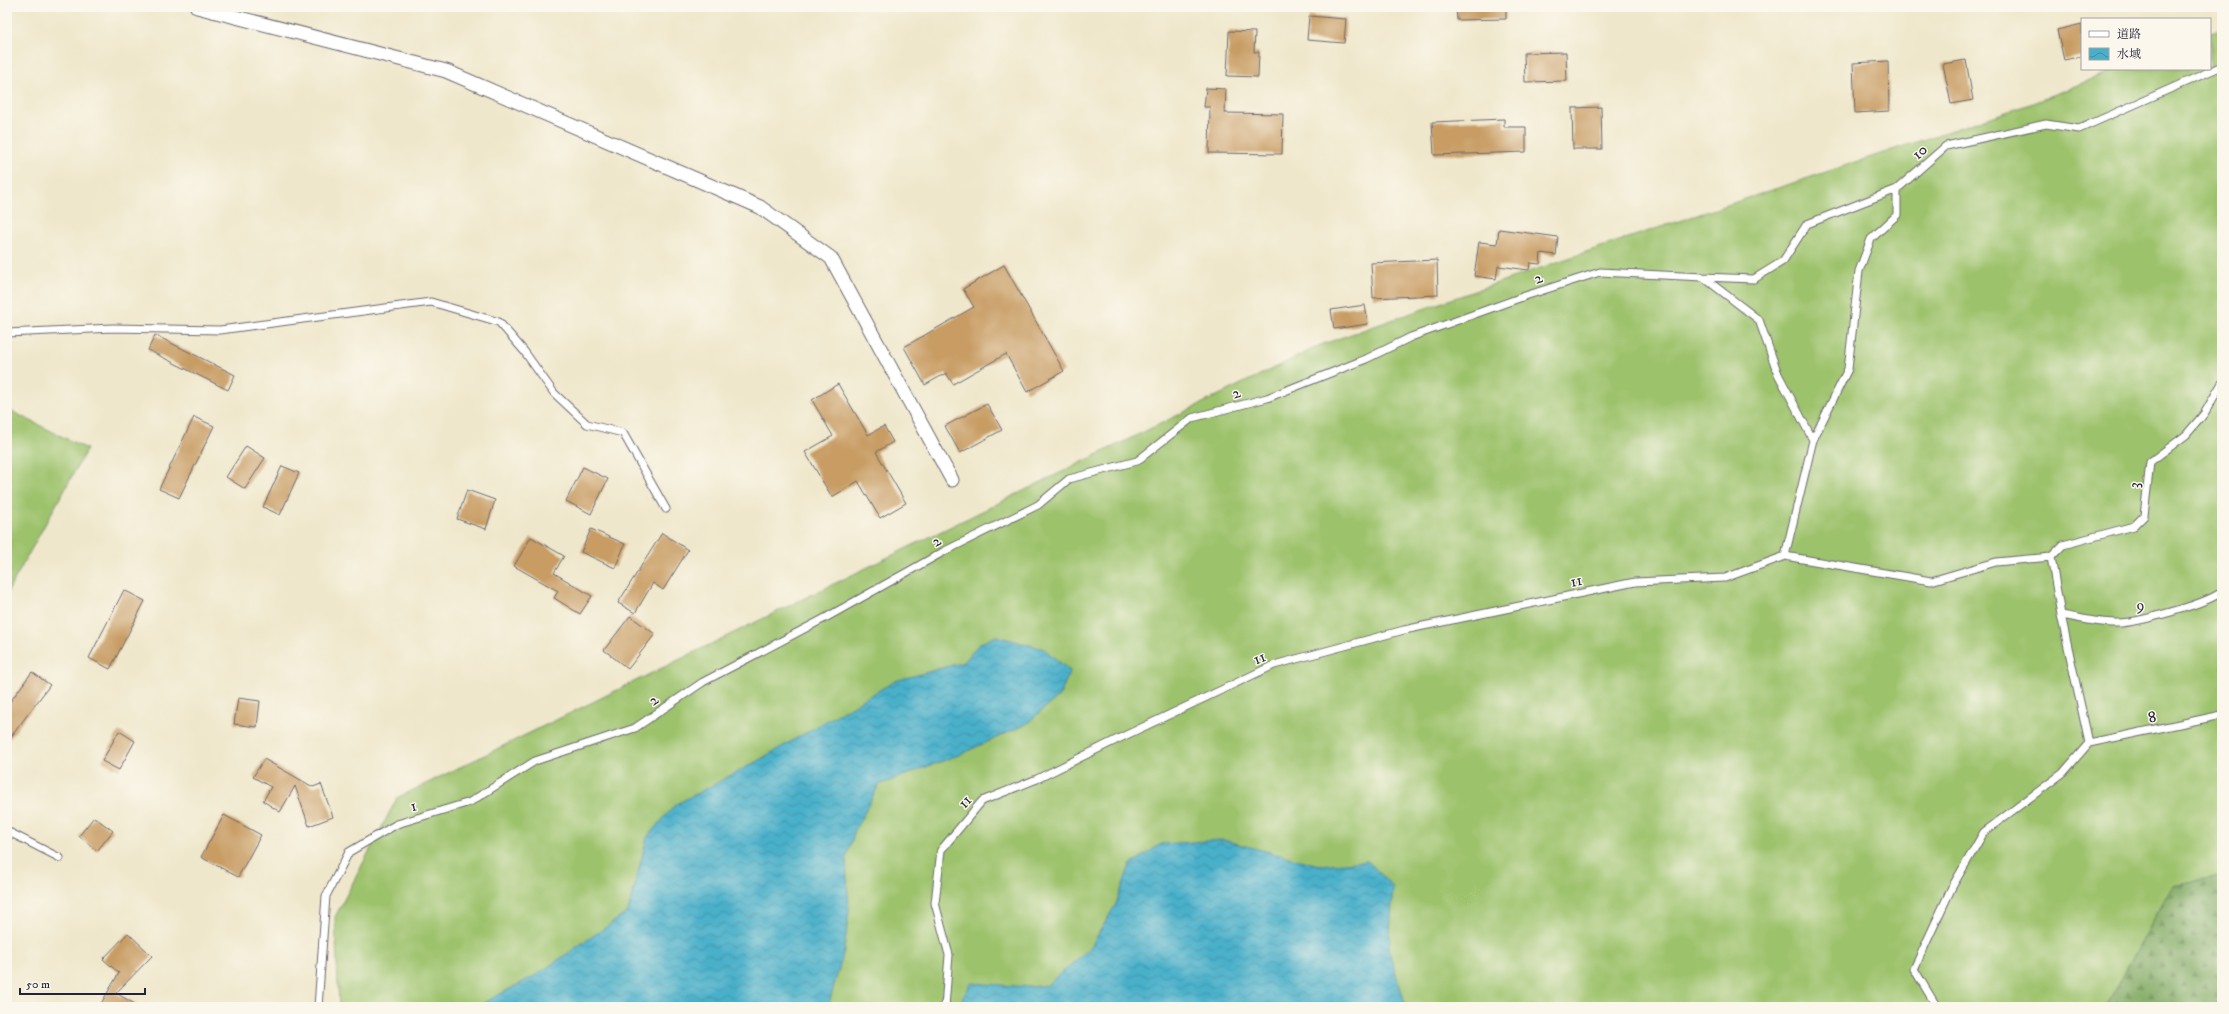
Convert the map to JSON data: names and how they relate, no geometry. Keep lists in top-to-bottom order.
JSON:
{
  "streets": {
    "lane": [
      "10",
      "2",
      "3",
      "11",
      "9",
      "8",
      "1"
    ]
  },
  "crossings": [
    ["10", "2"],
    ["2", "1"]
  ],
  "legend": ["道路", "水域"],
  "scale_bar": "50 m"
}
